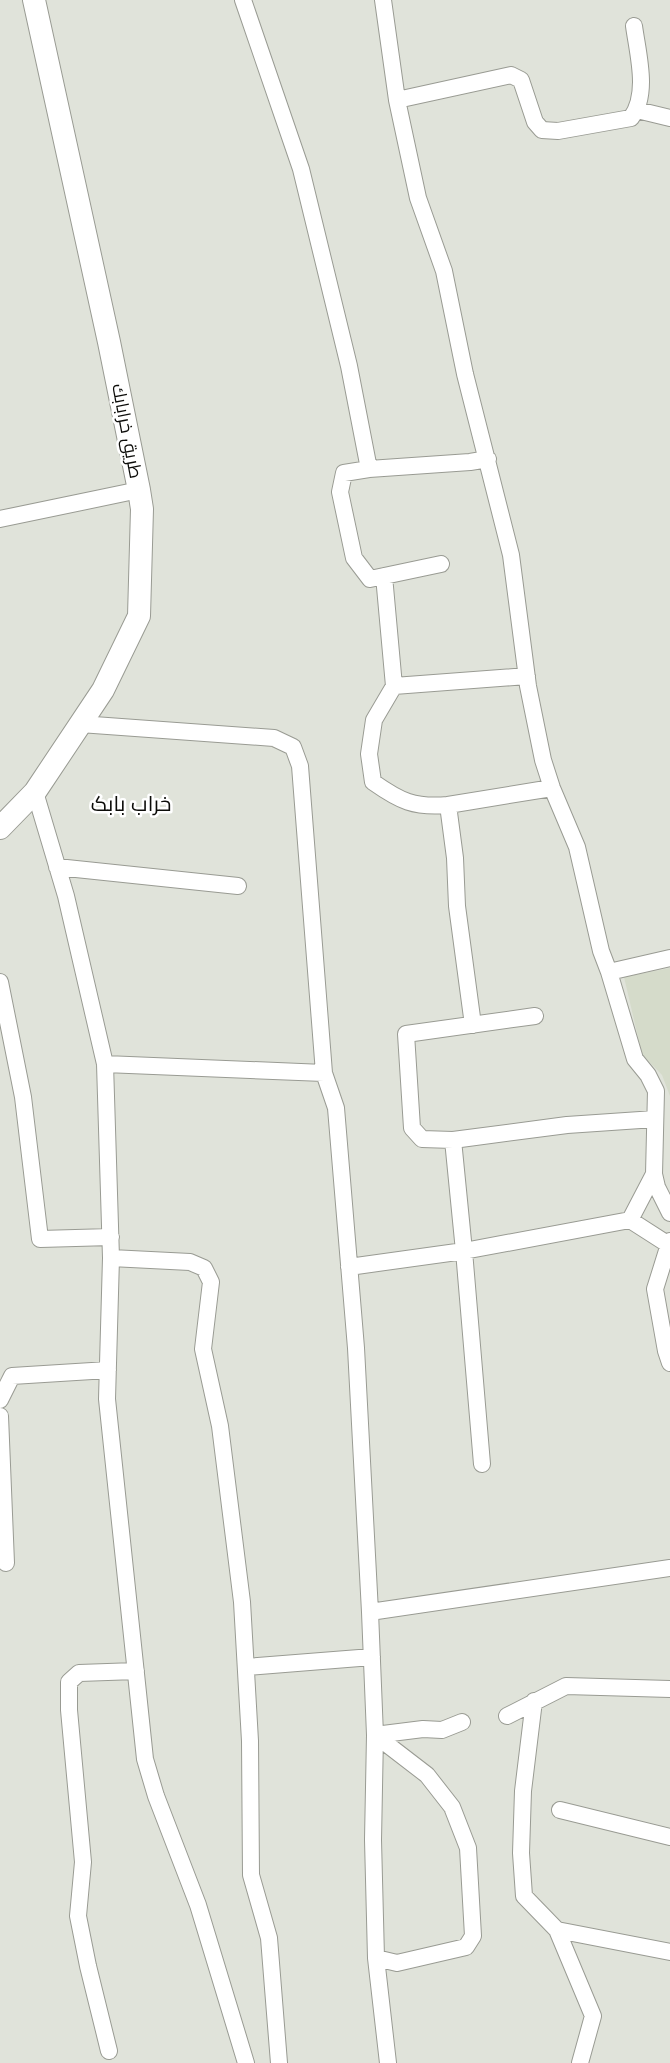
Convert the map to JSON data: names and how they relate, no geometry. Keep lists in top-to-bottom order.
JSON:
{
  "streets": {
    "main road": ["طريق خرابابك"]
  },
  "districts": ["خراب بابک"]
}
